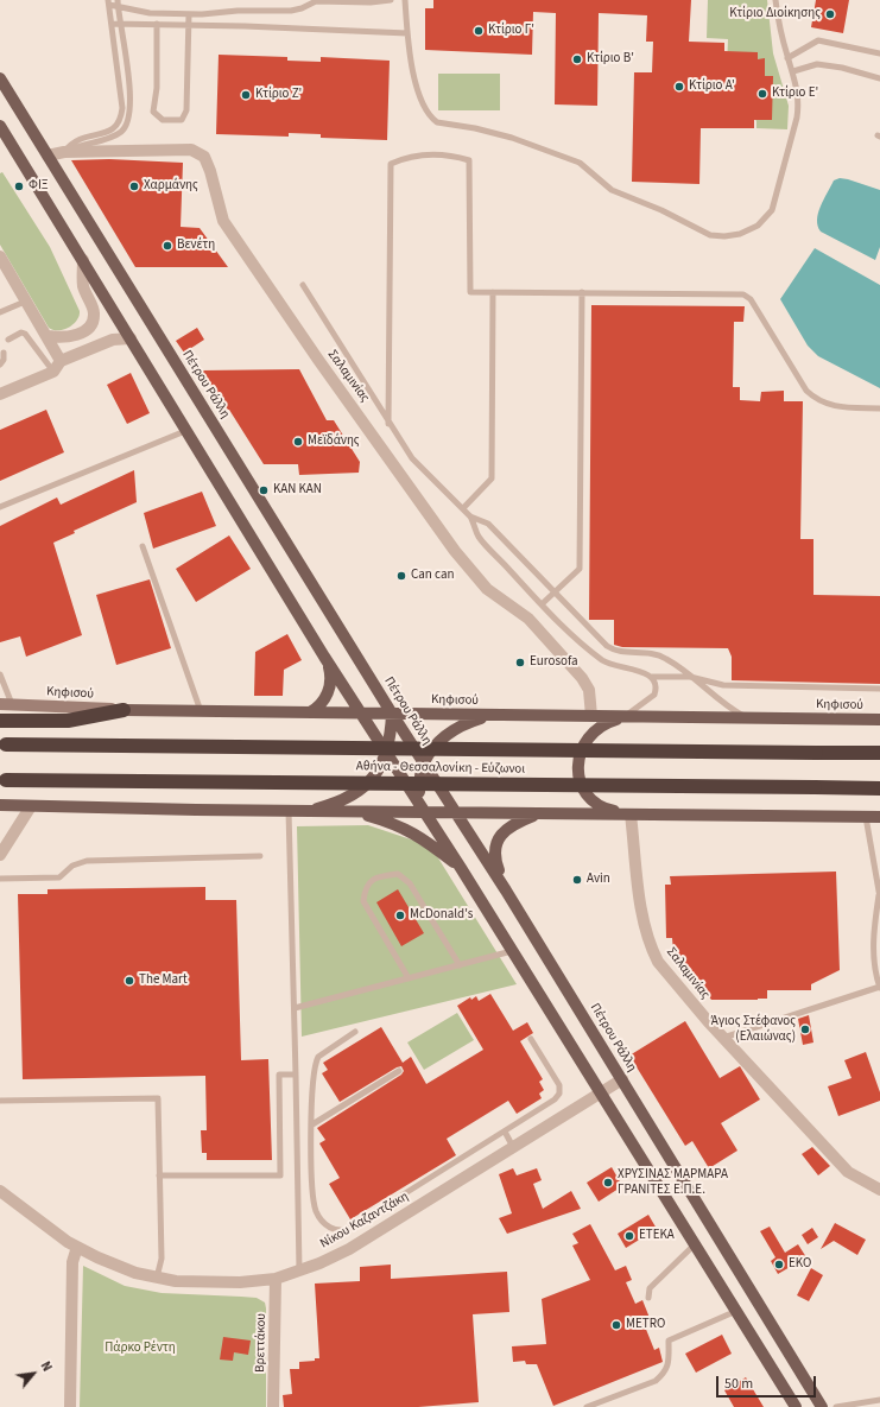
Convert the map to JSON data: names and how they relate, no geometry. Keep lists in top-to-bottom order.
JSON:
{
  "streets": {
    "highway": ["Αθήνα - Θεσσαλονίκη - Εύζωνοι"],
    "main road": ["Πέτρου Ράλλη", "Κηφισού"],
    "street": ["Σαλαμινίας", "Νίκου Καζαντζάκη", "Βρεττάκου"]
  },
  "crossings": [
    ["Σαλαμινίας", "Πέτρου Ράλλη"],
    ["Σαλαμινίας", "Κηφισού"],
    ["Πέτρου Ράλλη", "Κηφισού"],
    ["Πέτρου Ράλλη", "Νίκου Καζαντζάκη"],
    ["Νίκου Καζαντζάκη", "Βρεττάκου"]
  ],
  "parks": ["Πάρκο Ρέντη"],
  "places": [
    "Κτίριο Διοίκησης",
    "Κτίριο Γ'",
    "Κτίριο Β'",
    "Κτίριο Α'",
    "Κτίριο Ε'",
    "Κτίριο Ζ'",
    "ΦΙΞ",
    "Χαρμάνης",
    "Βενέτη",
    "Μεϊδάνης",
    "ΚΑΝ ΚΑΝ",
    "Can can",
    "Eurosofa",
    "Avin",
    "McDonald's",
    "The Mart",
    "Άγιος Στέφανος (Ελαιώνας)",
    "ΧΡΥΣΙΝΑΣ ΜΑΡΜΑΡΑ ΓΡΑΝΙΤΕΣ Ε.Π.Ε.",
    "ΕΤΕΚΑ",
    "EKO",
    "METRO"
  ],
  "scale_bar": "50 m",
  "north": "top right"
}
